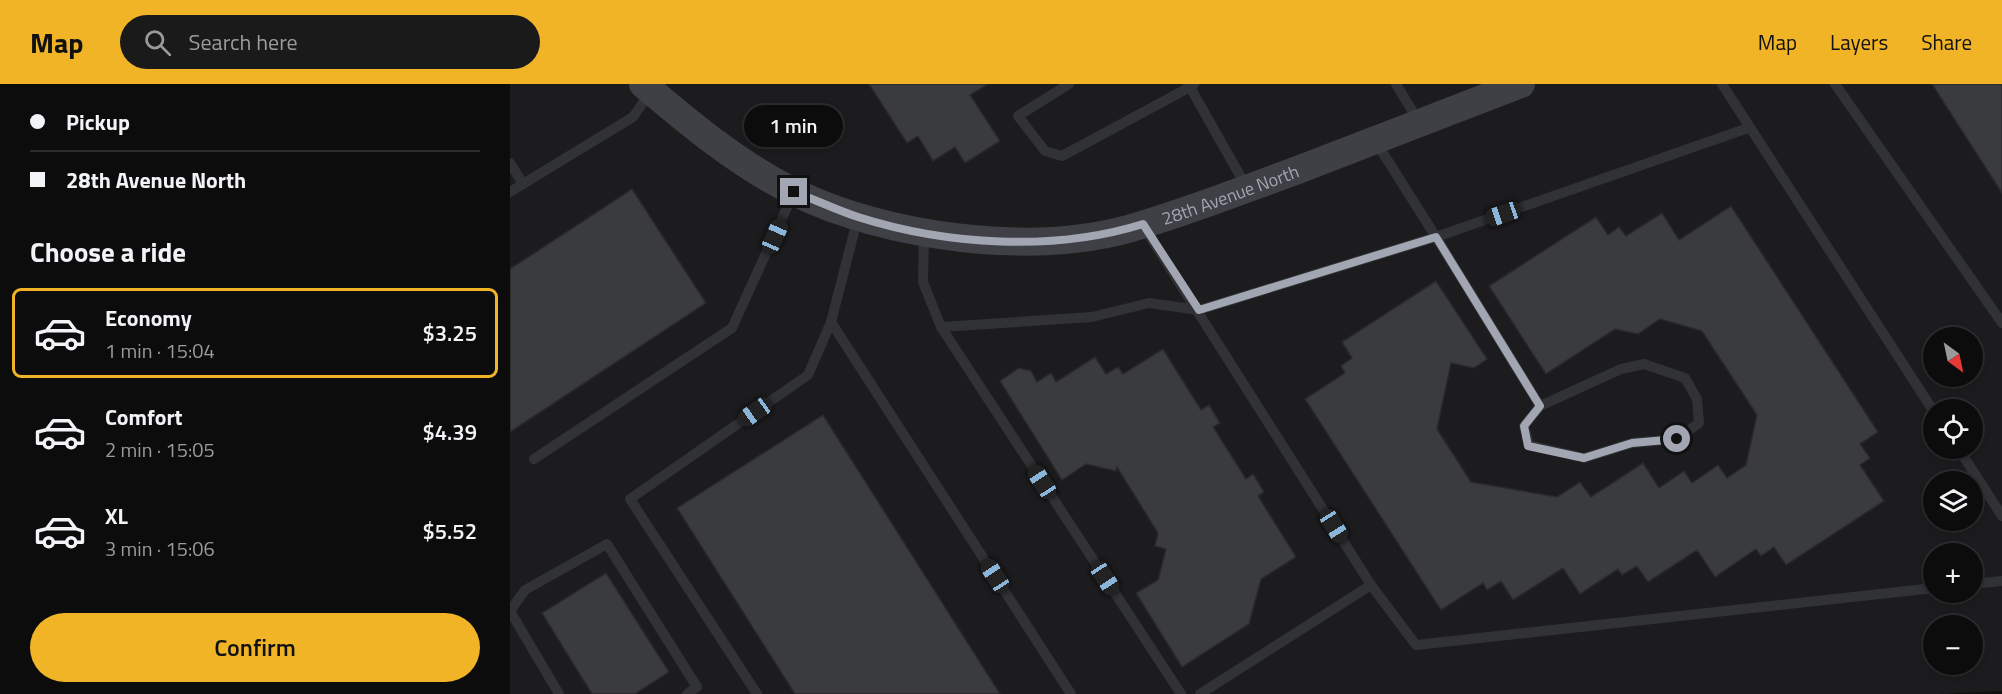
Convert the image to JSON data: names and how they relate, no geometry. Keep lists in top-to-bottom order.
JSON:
{
  "streets": {
    "street": ["28th Avenue North"]
  },
  "north": "bottom right",
  "page": {
    "header": "Map",
    "search": "Search here",
    "nav": ["Map", "Layers", "Share"],
    "banner": ["Pickup", "28th Avenue North"],
    "bubble": "1 min",
    "heading": "Choose a ride",
    "list": [
      {
        "name": "Economy",
        "note": "1 min · 15:04",
        "value": "$3.25"
      },
      {
        "name": "Comfort",
        "note": "2 min · 15:05",
        "value": "$4.39"
      },
      {
        "name": "XL",
        "note": "3 min · 15:06",
        "value": "$5.52"
      }
    ],
    "map_buttons": ["+", "−"],
    "buttons": "Confirm"
  }
}
